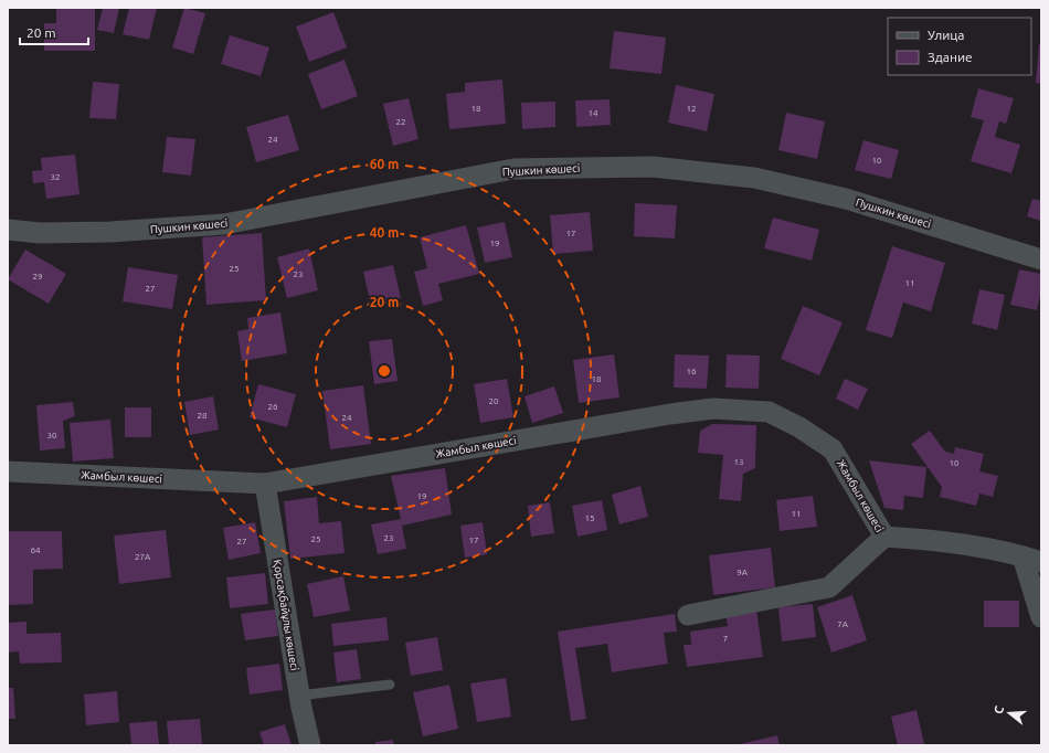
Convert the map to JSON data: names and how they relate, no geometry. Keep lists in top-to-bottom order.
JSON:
{
  "streets": {
    "street": ["Пушкин көшесі", "Жамбыл көшесі", "Қорсақбайұлы көшесі"]
  },
  "crossings": [
    ["Жамбыл көшесі", "Қорсақбайұлы көшесі"]
  ],
  "house_numbers": [
    "18",
    "12",
    "14",
    "22",
    "24",
    "10",
    "32",
    "17",
    "19",
    "25",
    "23",
    "29",
    "11",
    "27",
    "16",
    "18",
    "20",
    "26",
    "28",
    "24",
    "30",
    "13",
    "10",
    "19",
    "11",
    "15",
    "23",
    "25",
    "17",
    "27",
    "64",
    "27А",
    "9А",
    "7А",
    "7"
  ],
  "legend": ["Улица", "Здание"],
  "scale_bar": "20 m",
  "north": "left",
  "rings": ["60 m", "40 m", "20 m"]
}
